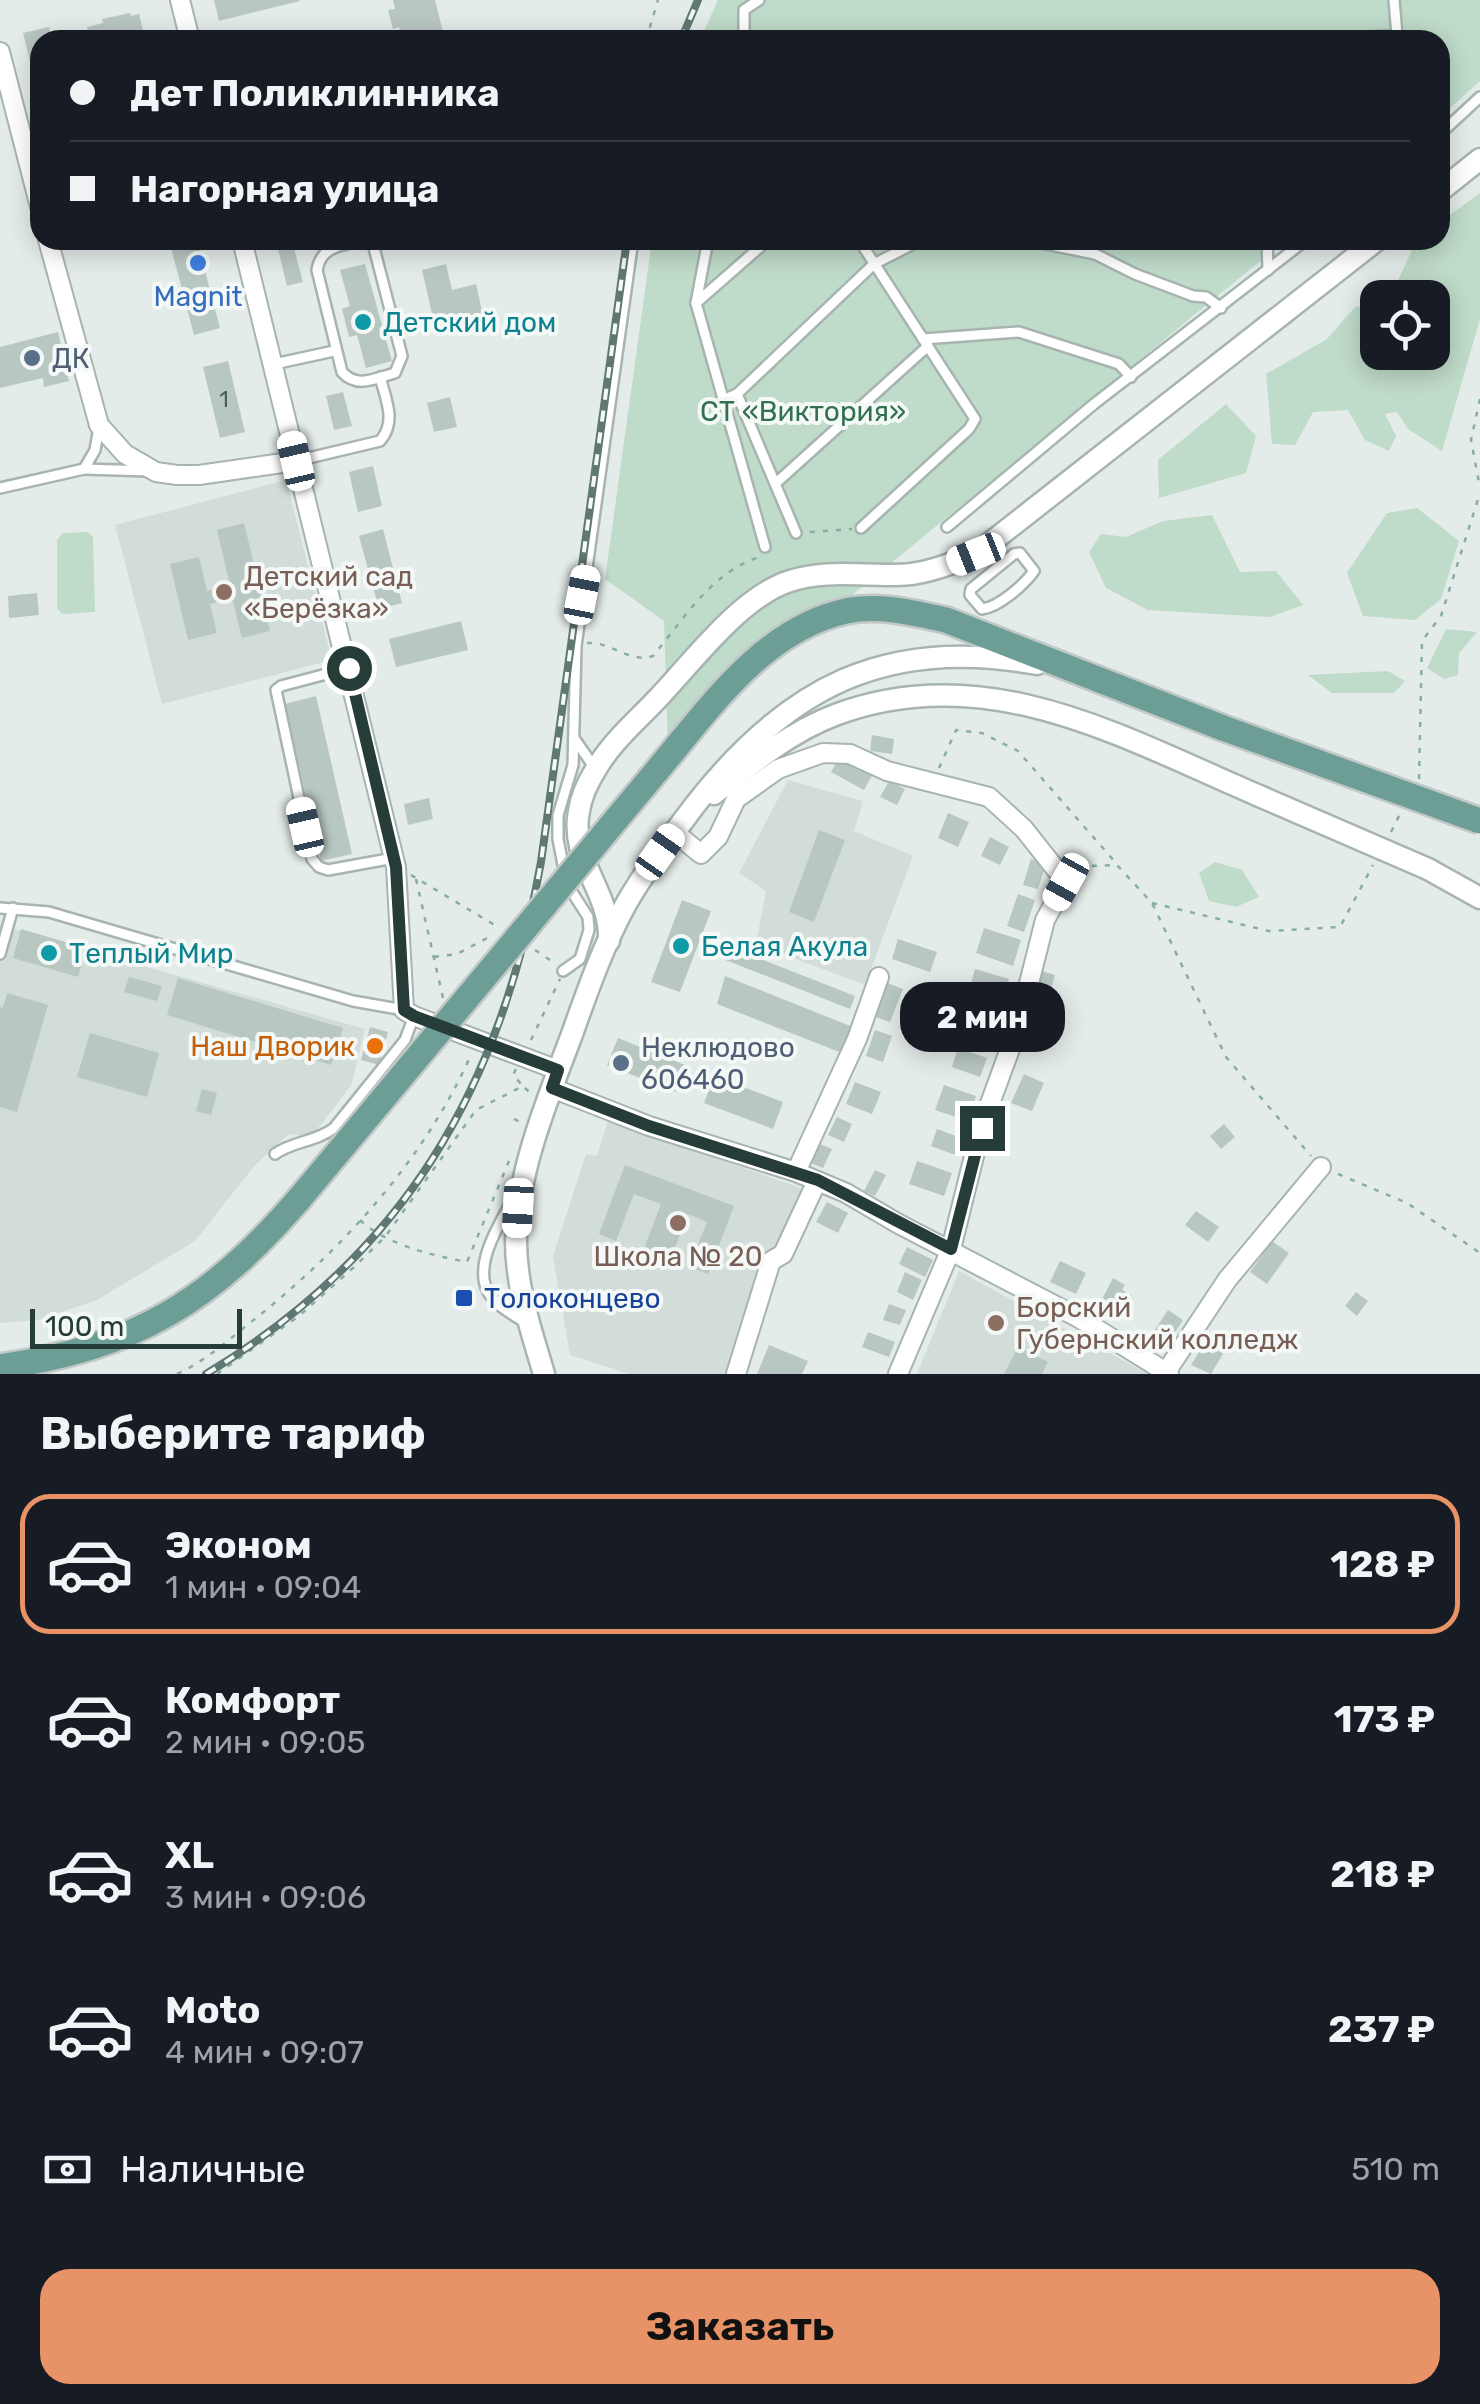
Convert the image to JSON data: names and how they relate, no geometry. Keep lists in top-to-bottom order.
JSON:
{
  "parks": ["СТ «Виктория»"],
  "places": {
    "other": [
      "Magnit",
      "Детский дом",
      "ДК",
      "Детский сад «Берёзка»",
      "Белая Акула",
      "Теплый Мир",
      "Наш Дворик",
      "Неклюдово 606460",
      "Школа № 20",
      "Борский Губернский колледж"
    ],
    "transit": ["Толоконцево"]
  },
  "house_numbers": ["1"],
  "scale_bar": "100 m",
  "page": {
    "banner": ["Дет Поликлинника", "Нагорная улица"],
    "bubble": "2 мин",
    "scale": "100 m",
    "heading": "Выберите тариф",
    "list": [
      {
        "name": "Эконом",
        "note": "1 мин · 09:04",
        "value": "128 ₽"
      },
      {
        "name": "Комфорт",
        "note": "2 мин · 09:05",
        "value": "173 ₽"
      },
      {
        "name": "XL",
        "note": "3 мин · 09:06",
        "value": "218 ₽"
      },
      {
        "name": "Moto",
        "note": "4 мин · 09:07",
        "value": "237 ₽"
      }
    ],
    "pay": ["Наличные", "510 m"],
    "buttons": "Заказать"
  }
}
